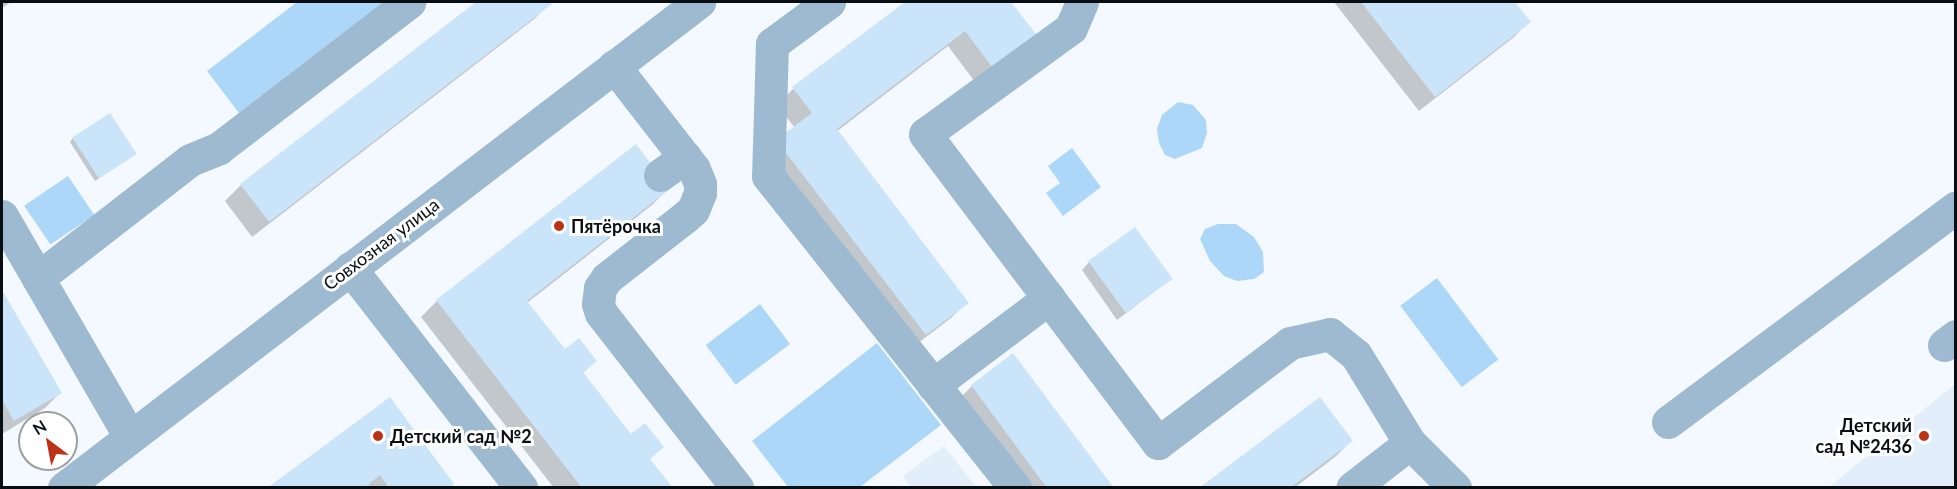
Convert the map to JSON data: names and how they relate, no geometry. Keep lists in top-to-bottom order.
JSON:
{
  "streets": {
    "street": ["Совхозная улица"]
  },
  "places": ["Пятёрочка", "Детский сад №2", "Детский сад №2436"],
  "north": "top left"
}
